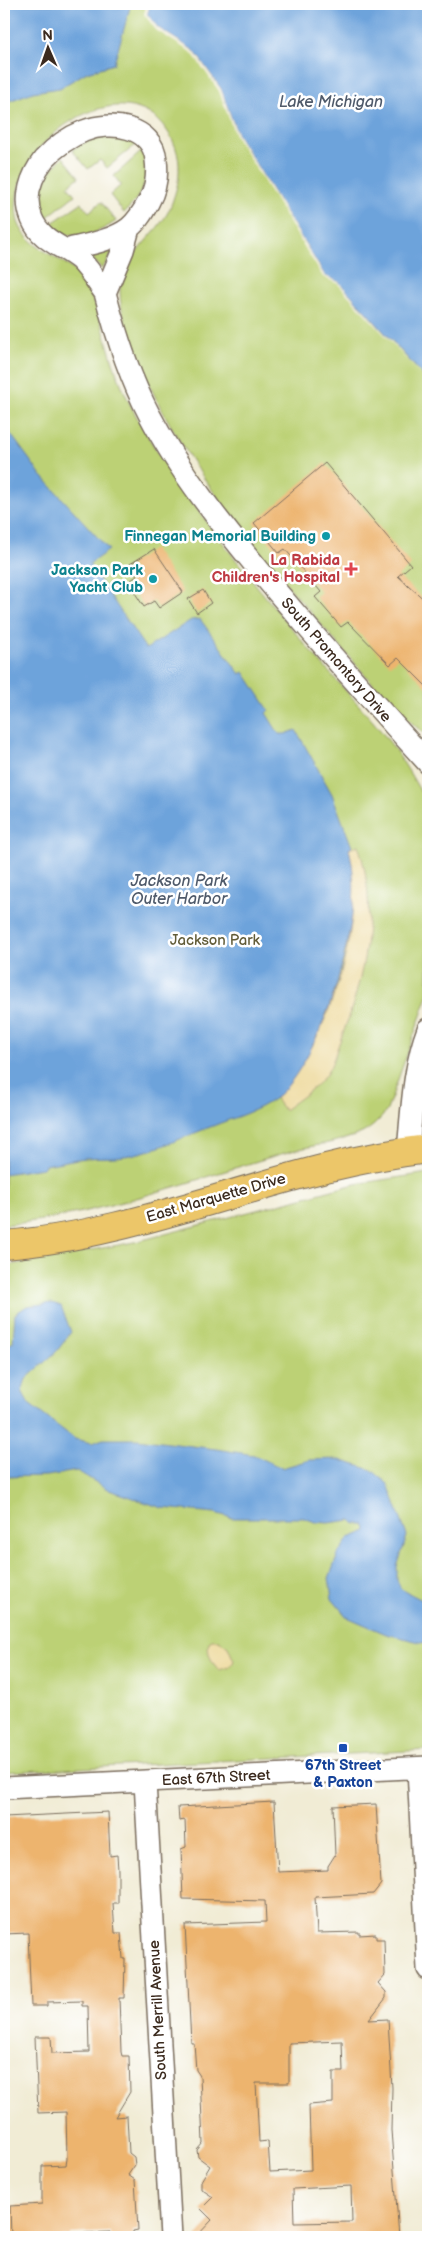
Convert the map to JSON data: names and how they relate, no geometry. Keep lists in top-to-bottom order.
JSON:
{
  "streets": {
    "main road": ["East Marquette Drive"],
    "street": ["South Promontory Drive", "East 67th Street", "South Merrill Avenue"]
  },
  "crossings": [
    ["East 67th Street", "South Merrill Avenue"]
  ],
  "water": ["Lake Michigan", "Jackson Park Outer Harbor"],
  "parks": ["Jackson Park"],
  "places": {
    "other": ["Finnegan Memorial Building", "Jackson Park Yacht Club"],
    "health": ["La Rabida Children's Hospital"],
    "transit": ["67th Street & Paxton"]
  },
  "north": "top"
}
